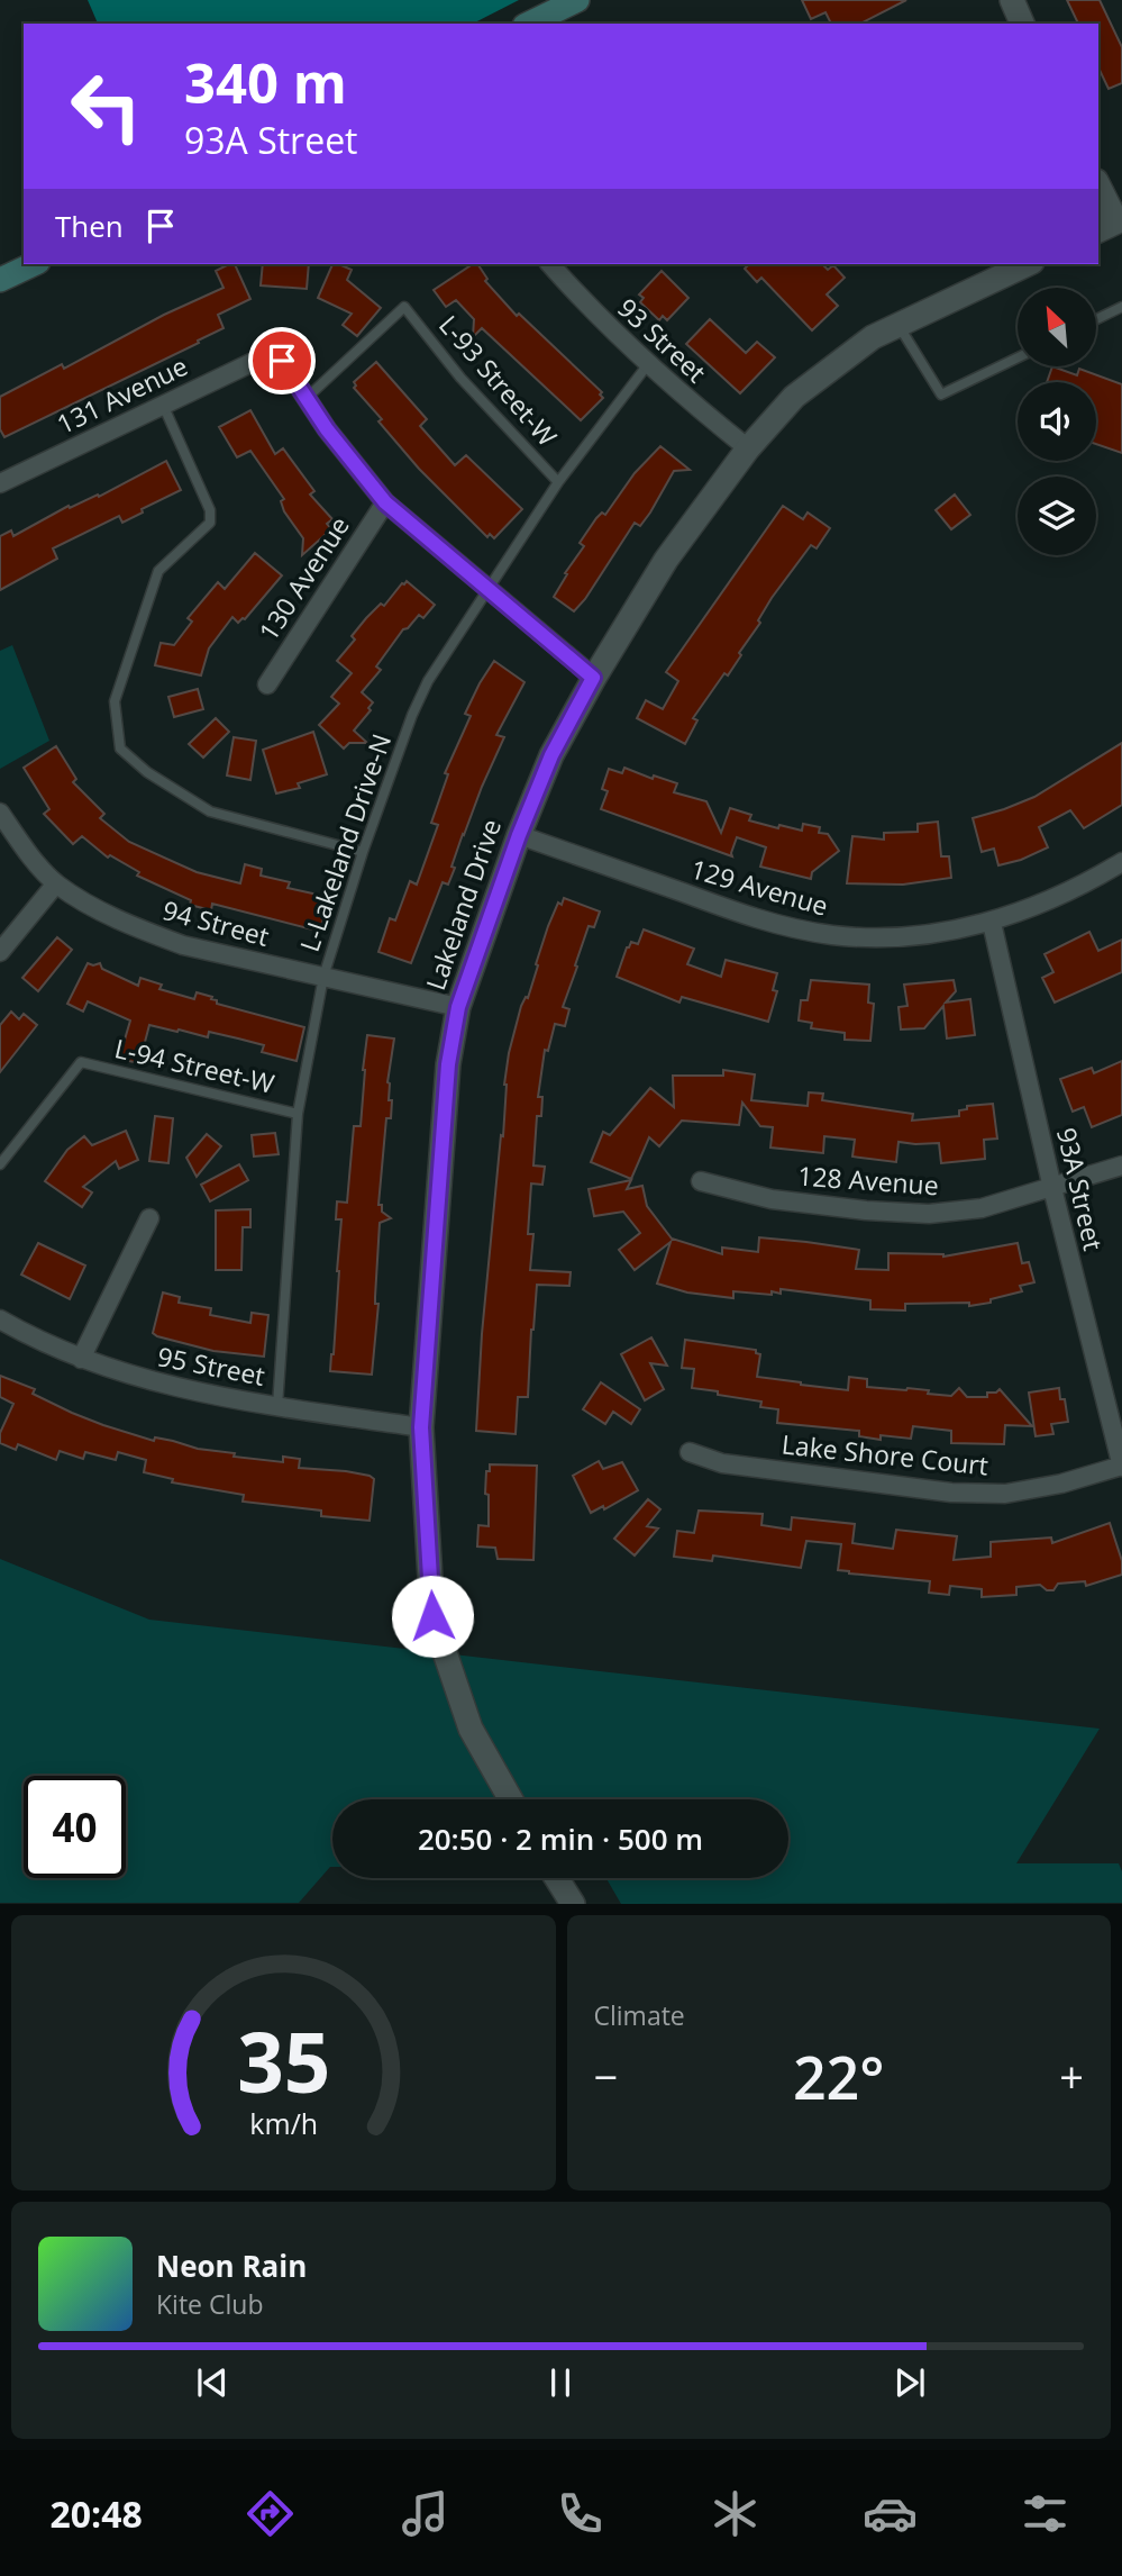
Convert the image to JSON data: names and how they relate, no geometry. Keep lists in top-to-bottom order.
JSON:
{
  "streets": {
    "street": [
      "93 Street",
      "131 Avenue",
      "130 Avenue",
      "129 Avenue",
      "Lakeland Drive",
      "94 Street",
      "128 Avenue",
      "93A Street",
      "95 Street",
      "Lake Shore Court"
    ],
    "lane": ["L-93 Street-W", "L-Lakeland Drive-N", "L-94 Street-W"]
  },
  "crossings": [
    ["93 Street", "L-Lakeland Drive-N"],
    ["93 Street", "Lakeland Drive"],
    ["L-93 Street-W", "131 Avenue"],
    ["L-93 Street-W", "L-Lakeland Drive-N"],
    ["L-Lakeland Drive-N", "94 Street"],
    ["L-Lakeland Drive-N", "L-94 Street-W"],
    ["L-Lakeland Drive-N", "95 Street"],
    ["129 Avenue", "Lakeland Drive"],
    ["129 Avenue", "93A Street"],
    ["Lakeland Drive", "94 Street"],
    ["Lakeland Drive", "95 Street"],
    ["128 Avenue", "93A Street"],
    ["93A Street", "Lake Shore Court"]
  ],
  "north": "top left",
  "page": {
    "turn": ["340 m", "93A Street"],
    "then": "Then",
    "limit": "40",
    "trip": "20:50 · 2 min · 500 m",
    "tile": "Climate",
    "heat": ["−", "22°", "+"],
    "song": ["Neon Rain", "Kite Club"],
    "tabs": "20:48",
    "gauge": ["35", "km/h"]
  }
}
